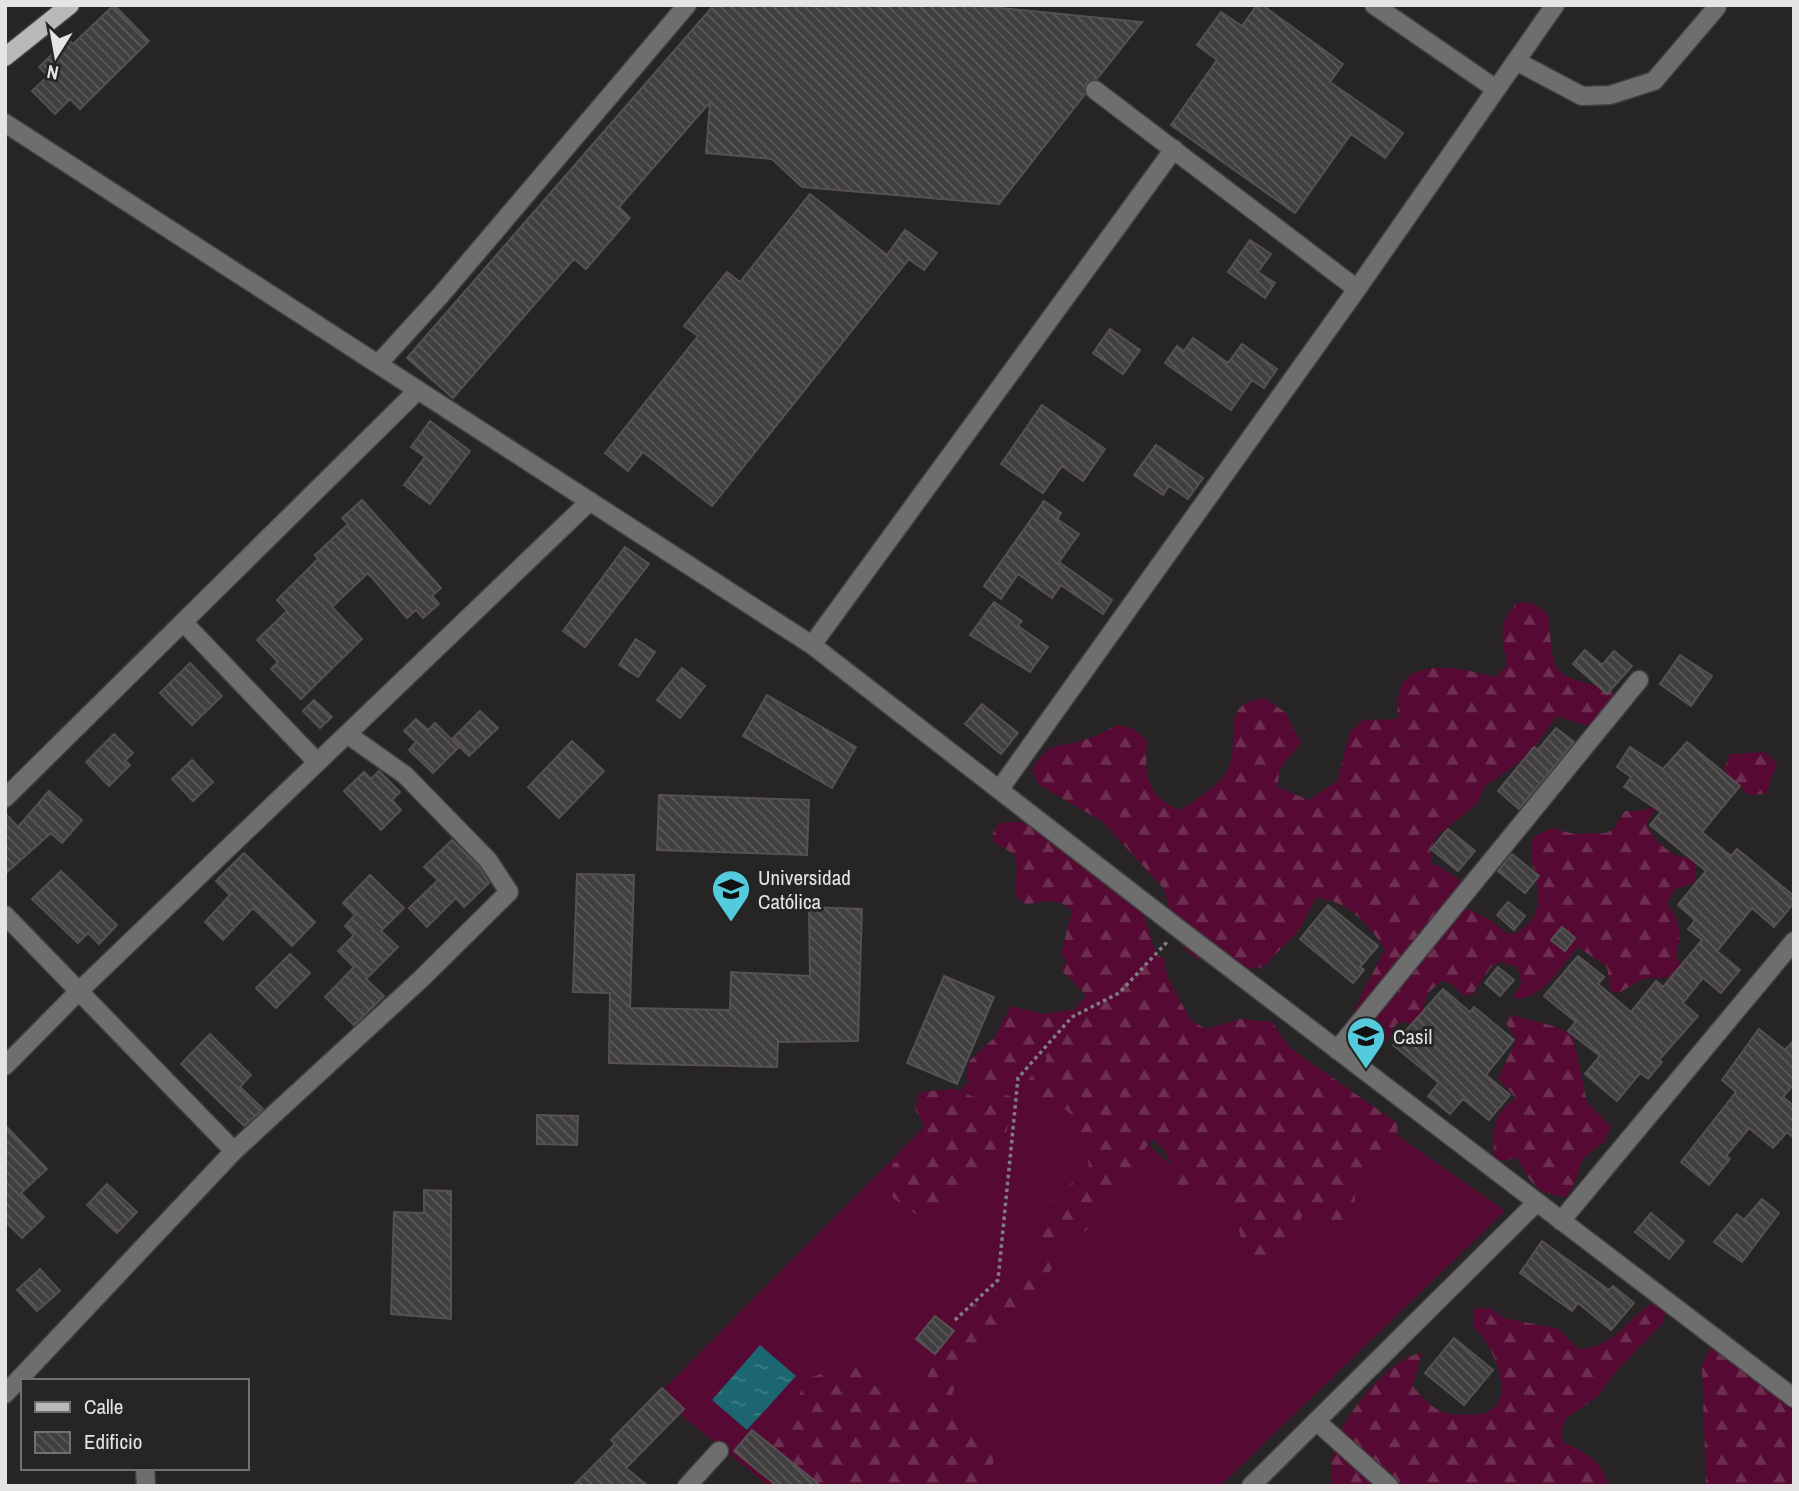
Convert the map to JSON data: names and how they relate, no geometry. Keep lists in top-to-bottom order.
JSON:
{
  "places": {
    "school or university": ["Universidad Católica", "Casil"]
  },
  "legend": ["Calle", "Edificio"],
  "north": "bottom"
}
